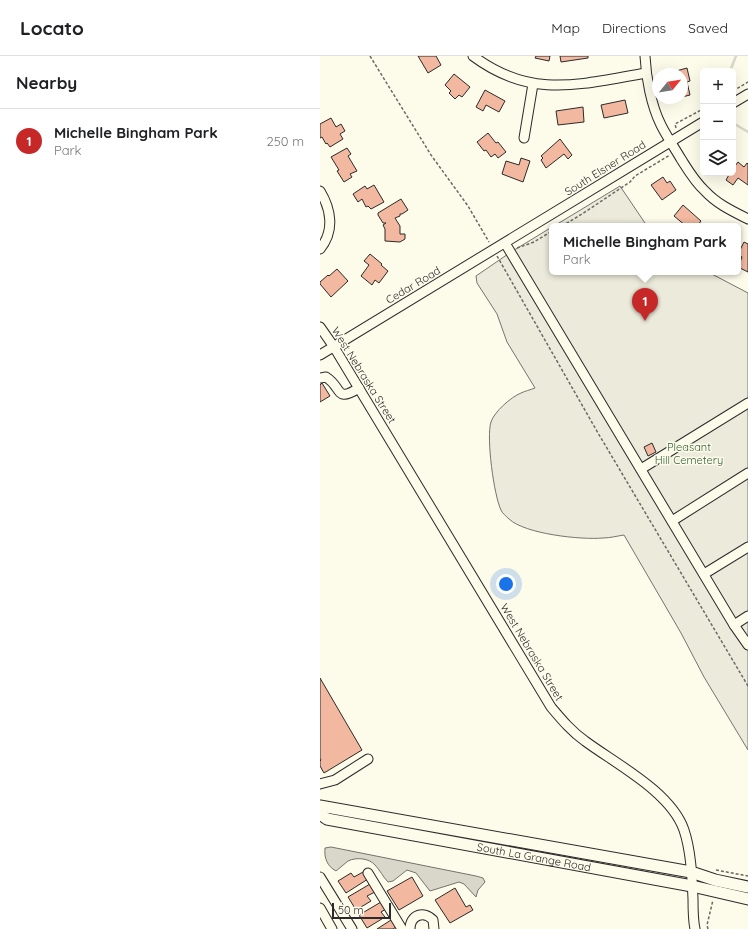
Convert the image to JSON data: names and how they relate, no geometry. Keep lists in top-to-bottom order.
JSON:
{
  "streets": {
    "main road": ["South La Grange Road"],
    "street": ["South Elsner Road", "Cedar Road", "West Nebraska Street"]
  },
  "crossings": [
    ["South Elsner Road", "Cedar Road"],
    ["Cedar Road", "West Nebraska Street"],
    ["West Nebraska Street", "South La Grange Road"]
  ],
  "parks": ["Pleasant Hill Cemetery"],
  "scale_bar": "50 m",
  "north": "top right",
  "page": {
    "header": "Locato",
    "nav": ["Map", "Directions", "Saved"],
    "heading": "Nearby",
    "map_buttons": ["+", "−"],
    "list": [
      {
        "mark": "1",
        "name": "Michelle Bingham Park",
        "note": "Park",
        "value": "250 m"
      }
    ],
    "popup": ["Michelle Bingham Park", "Park"],
    "pins": "1",
    "scale": "50 m"
  }
}
